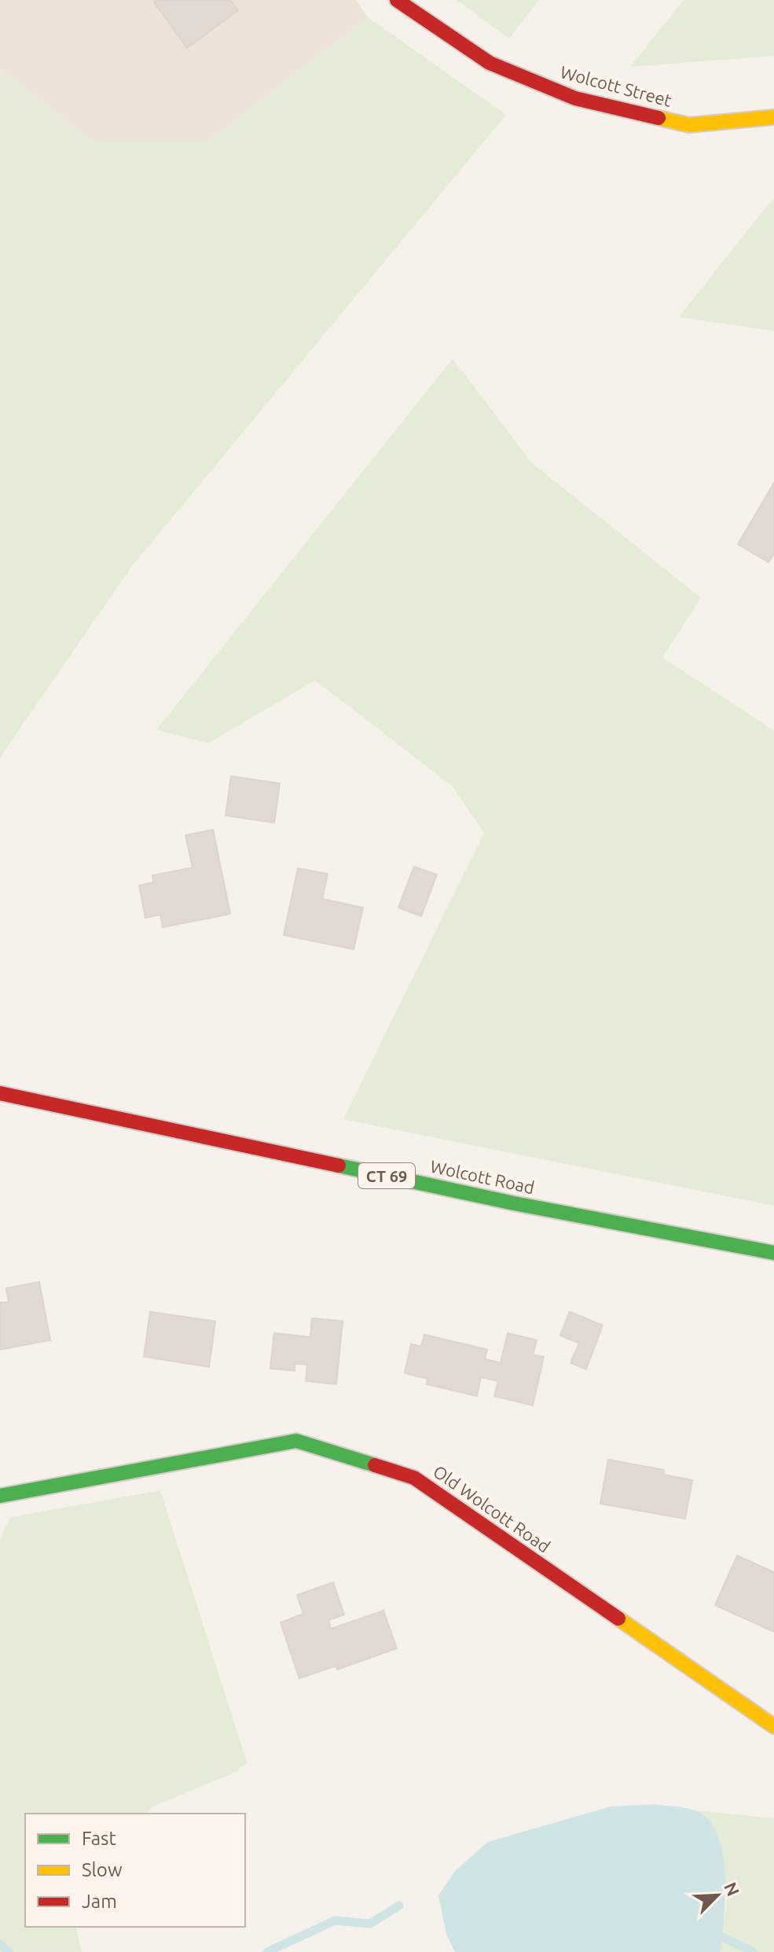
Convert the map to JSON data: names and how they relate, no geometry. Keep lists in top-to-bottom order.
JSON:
{
  "streets": {
    "main road": [
      "Wolcott Street",
      "CT 69",
      "Wolcott Road",
      "Old Wolcott Road"
    ]
  },
  "legend": ["Fast", "Slow", "Jam"],
  "north": "top right"
}
